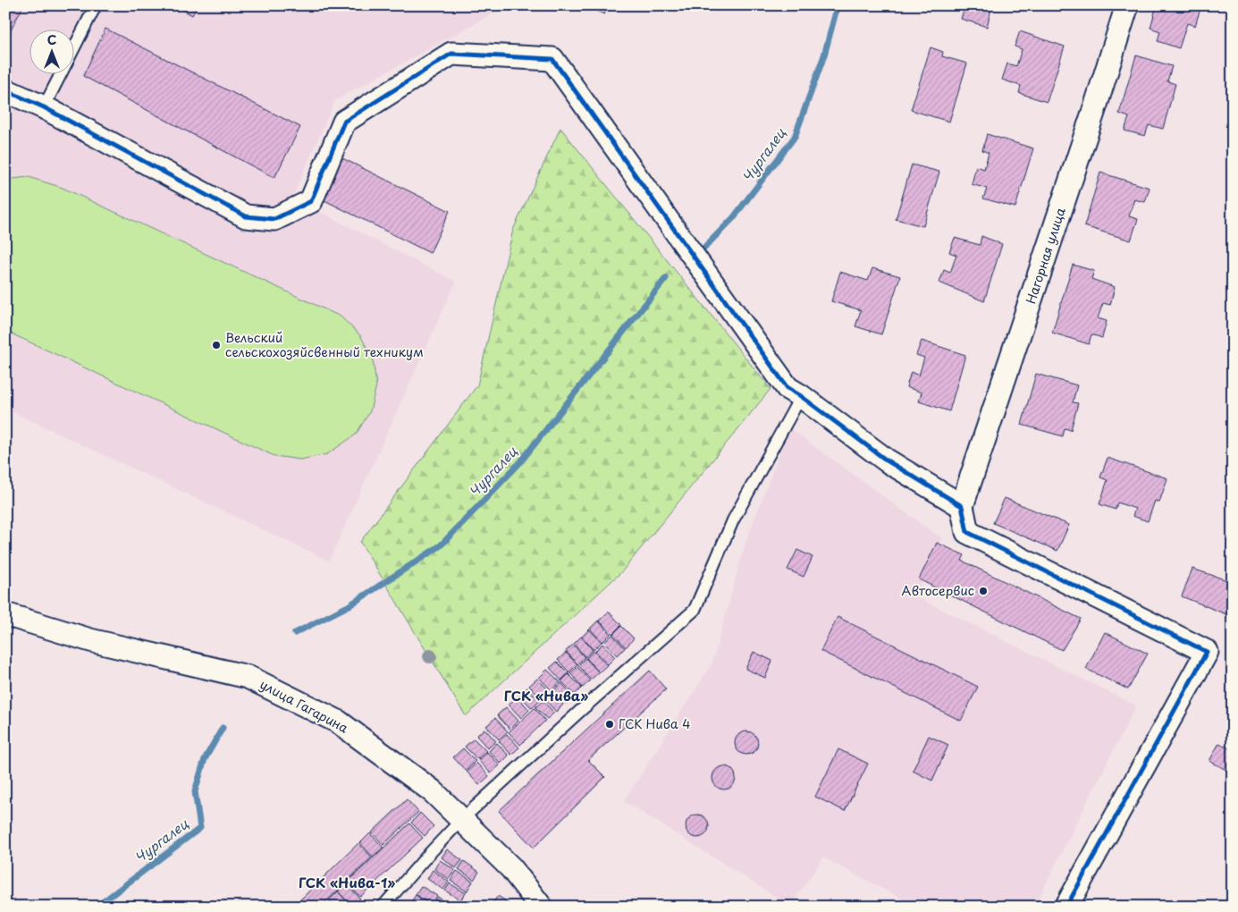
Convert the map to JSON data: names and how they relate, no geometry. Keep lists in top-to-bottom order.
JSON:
{
  "streets": {
    "street": ["Нагорная улица", "улица Гагарина"]
  },
  "districts": ["ГСК «Нива»", "ГСК «Нива-1»"],
  "water": ["Чургалец"],
  "places": ["Вельский сельскохозяйсвенный техникум", "Автосервис", "ГСК Нива 4"],
  "north": "top"
}
